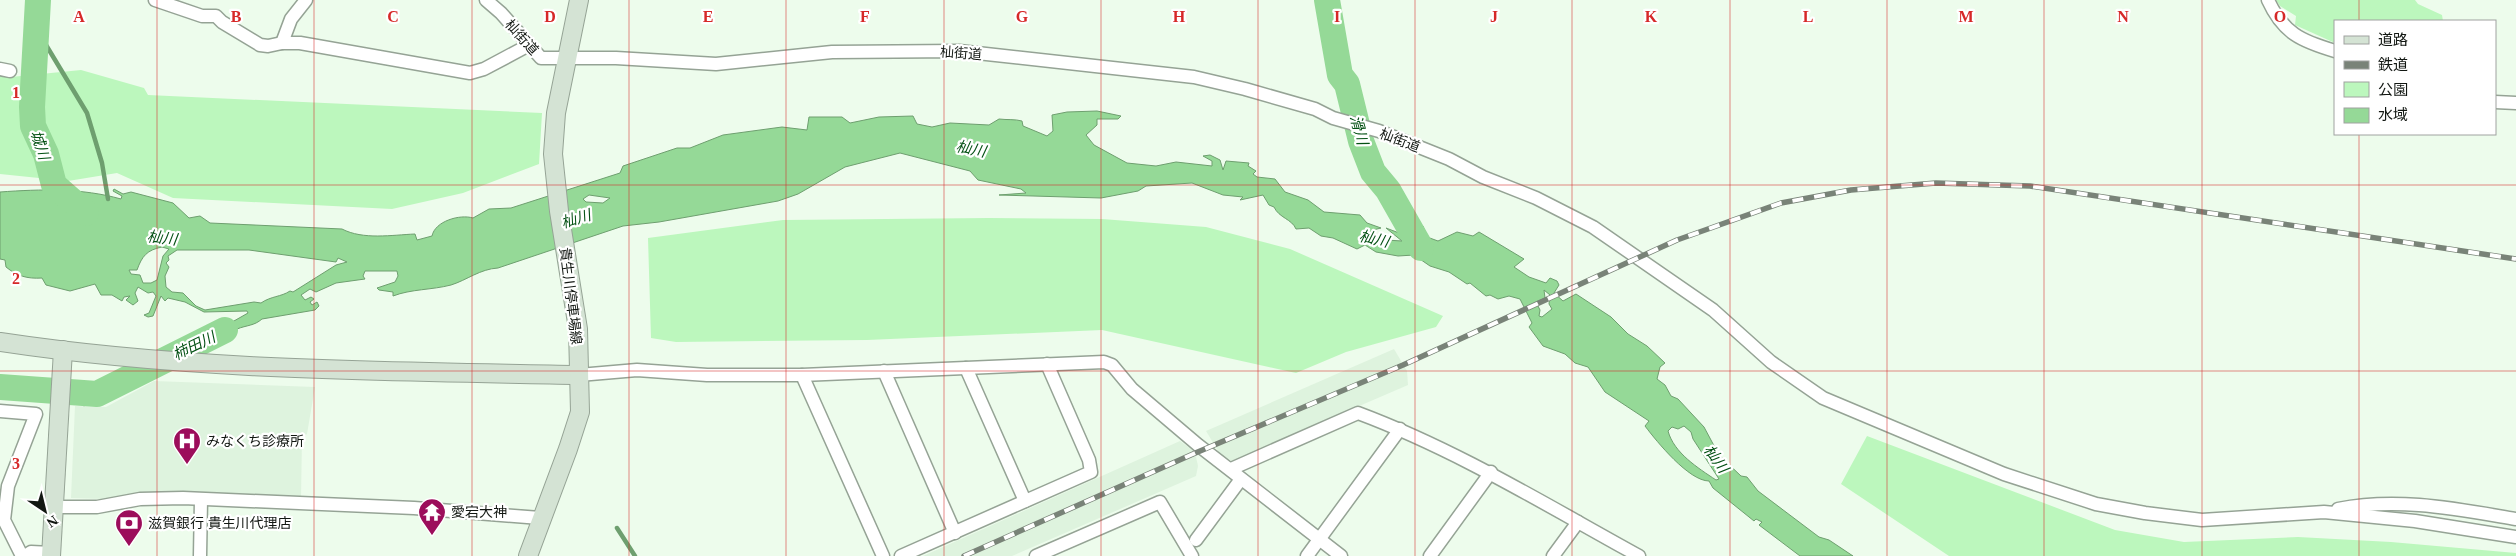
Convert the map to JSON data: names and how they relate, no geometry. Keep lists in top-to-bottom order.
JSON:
{
  "streets": {
    "street": ["杣街道", "貴生川停車場線"]
  },
  "crossings": [
    ["杣街道", "貴生川停車場線"]
  ],
  "water": [
    "滑川",
    "城川",
    "杣川",
    "柿田川"
  ],
  "places": {
    "hospital": ["みなくち診療所"],
    "temple": ["愛宕大神"],
    "bank": ["滋賀銀行 貴生川代理店"]
  },
  "legend": [
    "道路",
    "鉄道",
    "公園",
    "水域"
  ],
  "north": "bottom right",
  "grid": {
    "columns": [
      "A",
      "B",
      "C",
      "D",
      "E",
      "F",
      "G",
      "H",
      "I",
      "J",
      "K",
      "L",
      "M",
      "N",
      "O"
    ],
    "rows": ["1", "2", "3"]
  }
}
